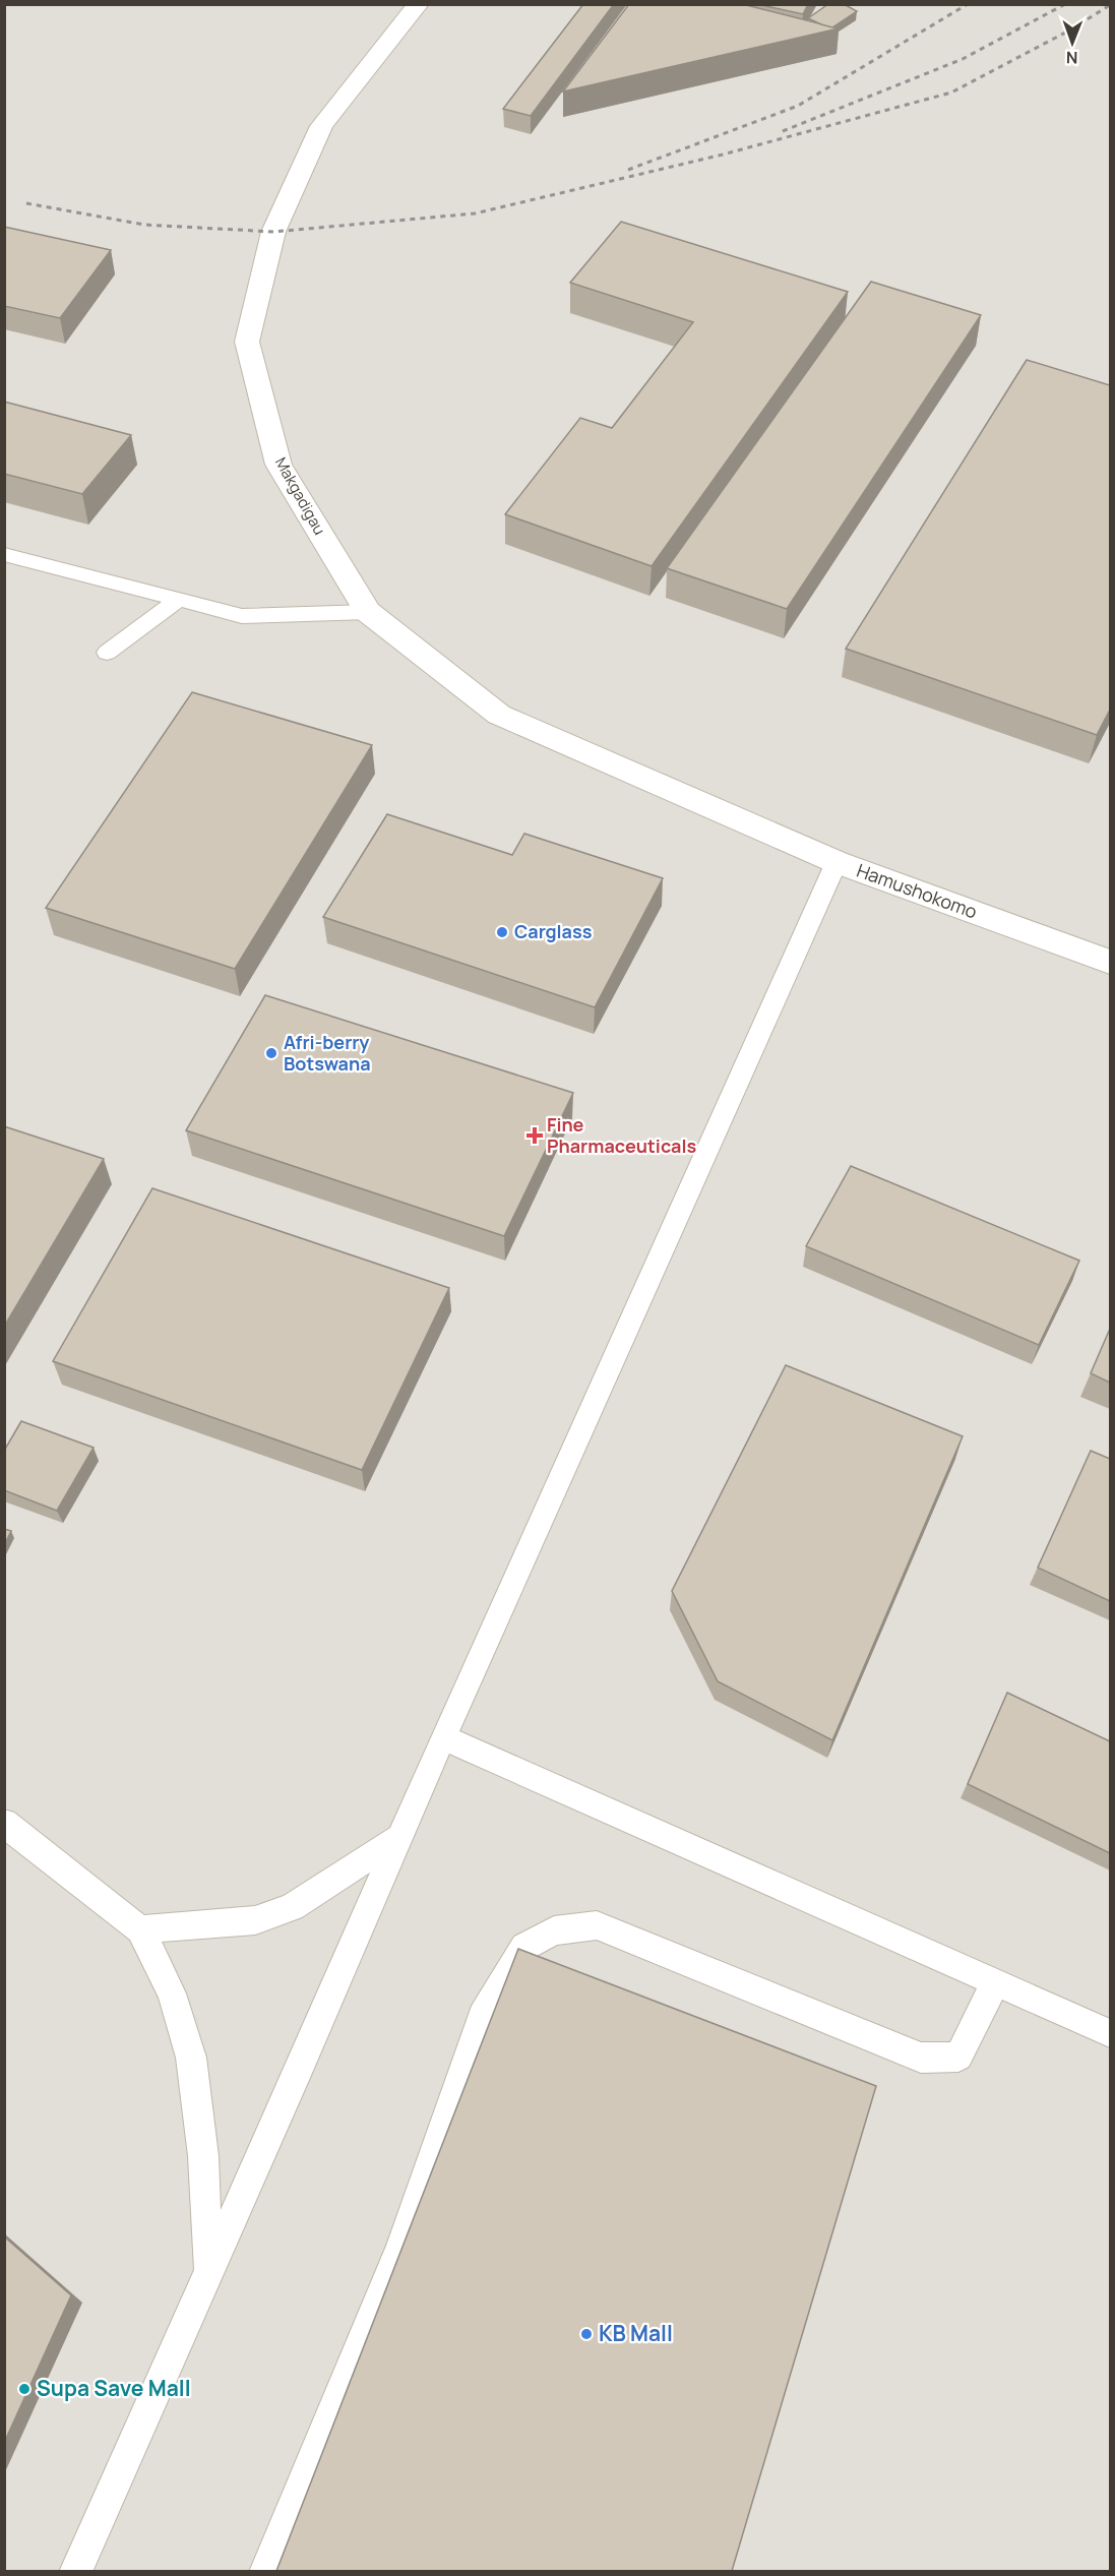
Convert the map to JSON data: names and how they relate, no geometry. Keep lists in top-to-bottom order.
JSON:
{
  "streets": {
    "street": ["Makgadigau", "Hamushokomo"]
  },
  "crossings": [
    ["Makgadigau", "Hamushokomo"]
  ],
  "places": {
    "other": [
      "Carglass",
      "Afri-berry Botswana",
      "KB Mall",
      "Supa Save Mall"
    ],
    "health": ["Fine Pharmaceuticals"]
  },
  "north": "bottom"
}
